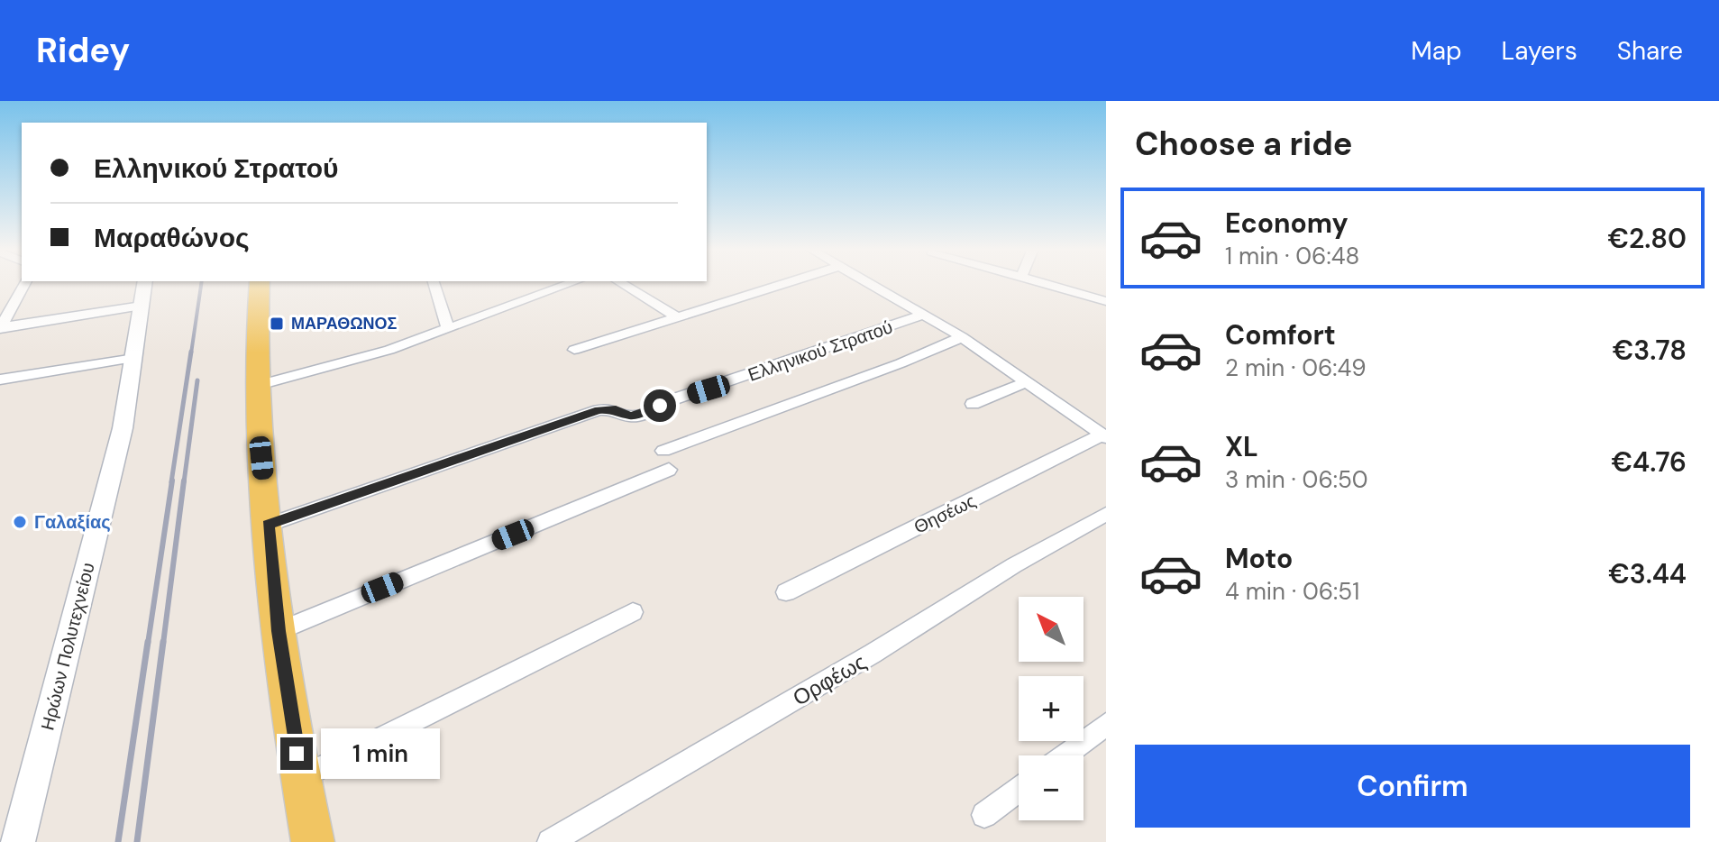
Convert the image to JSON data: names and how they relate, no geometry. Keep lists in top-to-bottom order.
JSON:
{
  "streets": {
    "street": [
      "Ελληνικού Στρατού",
      "Θησέως",
      "Ηρώων Πολυτεχνείου",
      "Ορφέως"
    ]
  },
  "places": {
    "transit": ["ΜΑΡΑΘΩΝΟΣ"],
    "other": ["Γαλαξίας"]
  },
  "north": "top left",
  "page": {
    "header": "Ridey",
    "nav": ["Map", "Layers", "Share"],
    "heading": "Choose a ride",
    "banner": ["Ελληνικού Στρατού", "Μαραθώνος"],
    "list": [
      {
        "name": "Economy",
        "note": "1 min · 06:48",
        "value": "€2.80"
      },
      {
        "name": "Comfort",
        "note": "2 min · 06:49",
        "value": "€3.78"
      },
      {
        "name": "XL",
        "note": "3 min · 06:50",
        "value": "€4.76"
      },
      {
        "name": "Moto",
        "note": "4 min · 06:51",
        "value": "€3.44"
      }
    ],
    "map_buttons": ["+", "−"],
    "bubble": "1 min",
    "buttons": "Confirm"
  }
}
